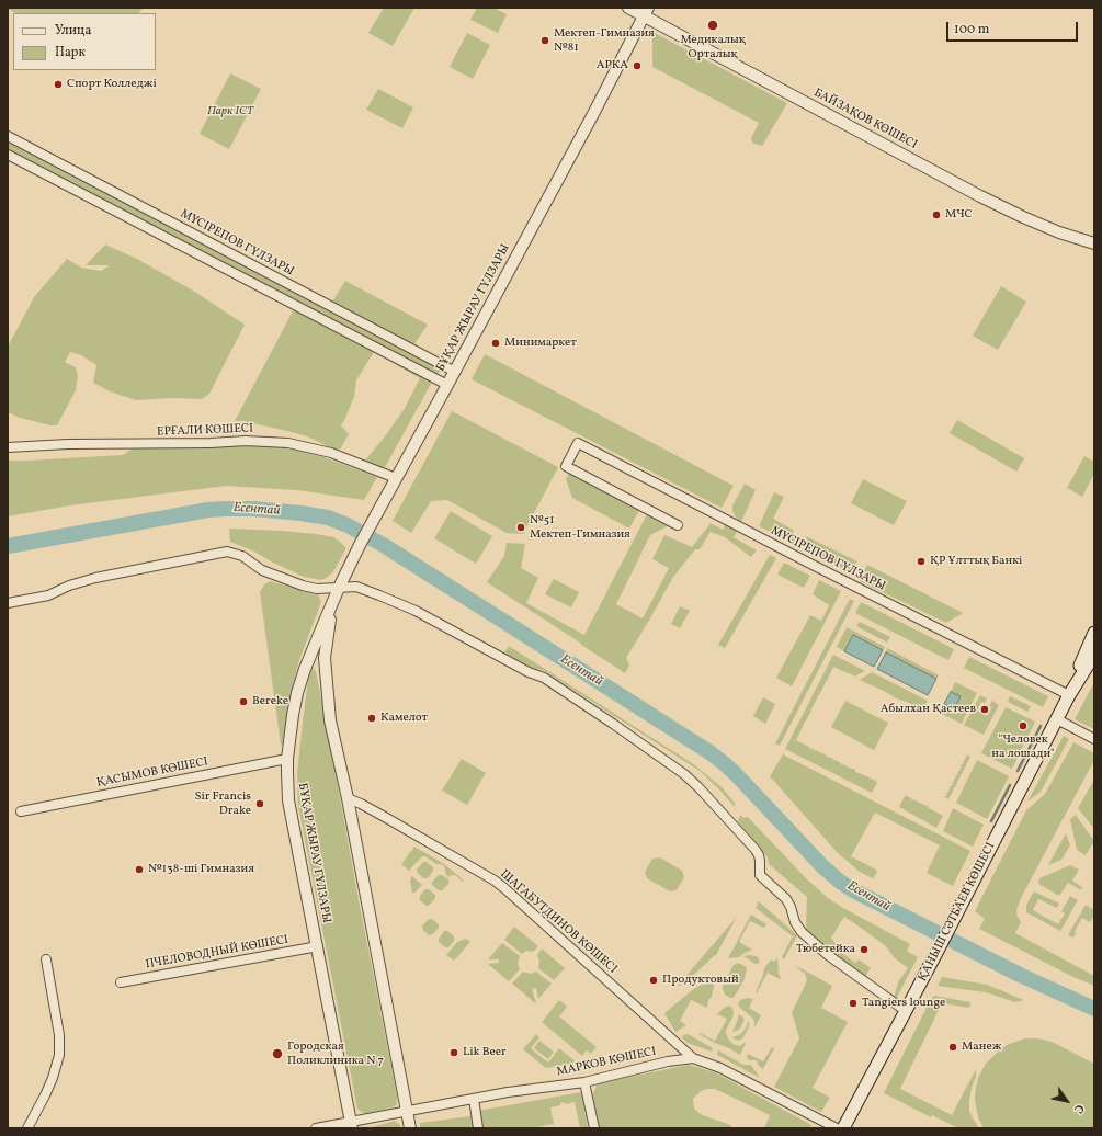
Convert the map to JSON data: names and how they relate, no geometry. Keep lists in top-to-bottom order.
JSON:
{
  "streets": {
    "main road": ["ҚАНЫШ СӘТБАЕВ КӨШЕСІ"],
    "street": [
      "БАЙЗАҚОВ КӨШЕСІ",
      "МҮСІРЕПОВ ГҮЛЗАРЫ",
      "БҰҚАР ЖЫРАУ ГҮЛЗАРЫ",
      "ЕРҒАЛИ КӨШЕСІ",
      "ҚАСЫМОВ КӨШЕСІ",
      "ШАГАБУТДИНОВ КӨШЕСІ",
      "ПЧЕЛОВОДНЫЙ КӨШЕСІ",
      "МАРКОВ КӨШЕСІ"
    ]
  },
  "crossings": [
    ["БАЙЗАҚОВ КӨШЕСІ", "БҰҚАР ЖЫРАУ ГҮЛЗАРЫ"],
    ["МҮСІРЕПОВ ГҮЛЗАРЫ", "БҰҚАР ЖЫРАУ ГҮЛЗАРЫ"],
    ["МҮСІРЕПОВ ГҮЛЗАРЫ", "ҚАНЫШ СӘТБАЕВ КӨШЕСІ"],
    ["БҰҚАР ЖЫРАУ ГҮЛЗАРЫ", "ЕРҒАЛИ КӨШЕСІ"],
    ["БҰҚАР ЖЫРАУ ГҮЛЗАРЫ", "ҚАСЫМОВ КӨШЕСІ"],
    ["БҰҚАР ЖЫРАУ ГҮЛЗАРЫ", "ШАГАБУТДИНОВ КӨШЕСІ"],
    ["БҰҚАР ЖЫРАУ ГҮЛЗАРЫ", "ПЧЕЛОВОДНЫЙ КӨШЕСІ"],
    ["БҰҚАР ЖЫРАУ ГҮЛЗАРЫ", "МАРКОВ КӨШЕСІ"],
    ["ШАГАБУТДИНОВ КӨШЕСІ", "МАРКОВ КӨШЕСІ"]
  ],
  "water": ["Есентай"],
  "parks": ["Парк ICT"],
  "places": [
    "Медикалық Орталық",
    "Мектеп-Гимназия №81",
    "АРКА",
    "Спорт Колледжі",
    "МЧС",
    "Минимаркет",
    "№51 Мектеп-Гимназия",
    "ҚР Ұлттық Банкі",
    "Bereke",
    "Абылхан Қастеев",
    "Камелот",
    "\"Человек на лошади\"",
    "Sir Francis Drake",
    "№138-ші Гимназия",
    "Тюбетейка",
    "Продуктовый",
    "Tangiers lounge",
    "Манеж",
    "Lik Beer",
    "Городская Поликлиника N 7"
  ],
  "legend": ["Улица", "Парк"],
  "scale_bar": "100 m",
  "north": "bottom right"
}
